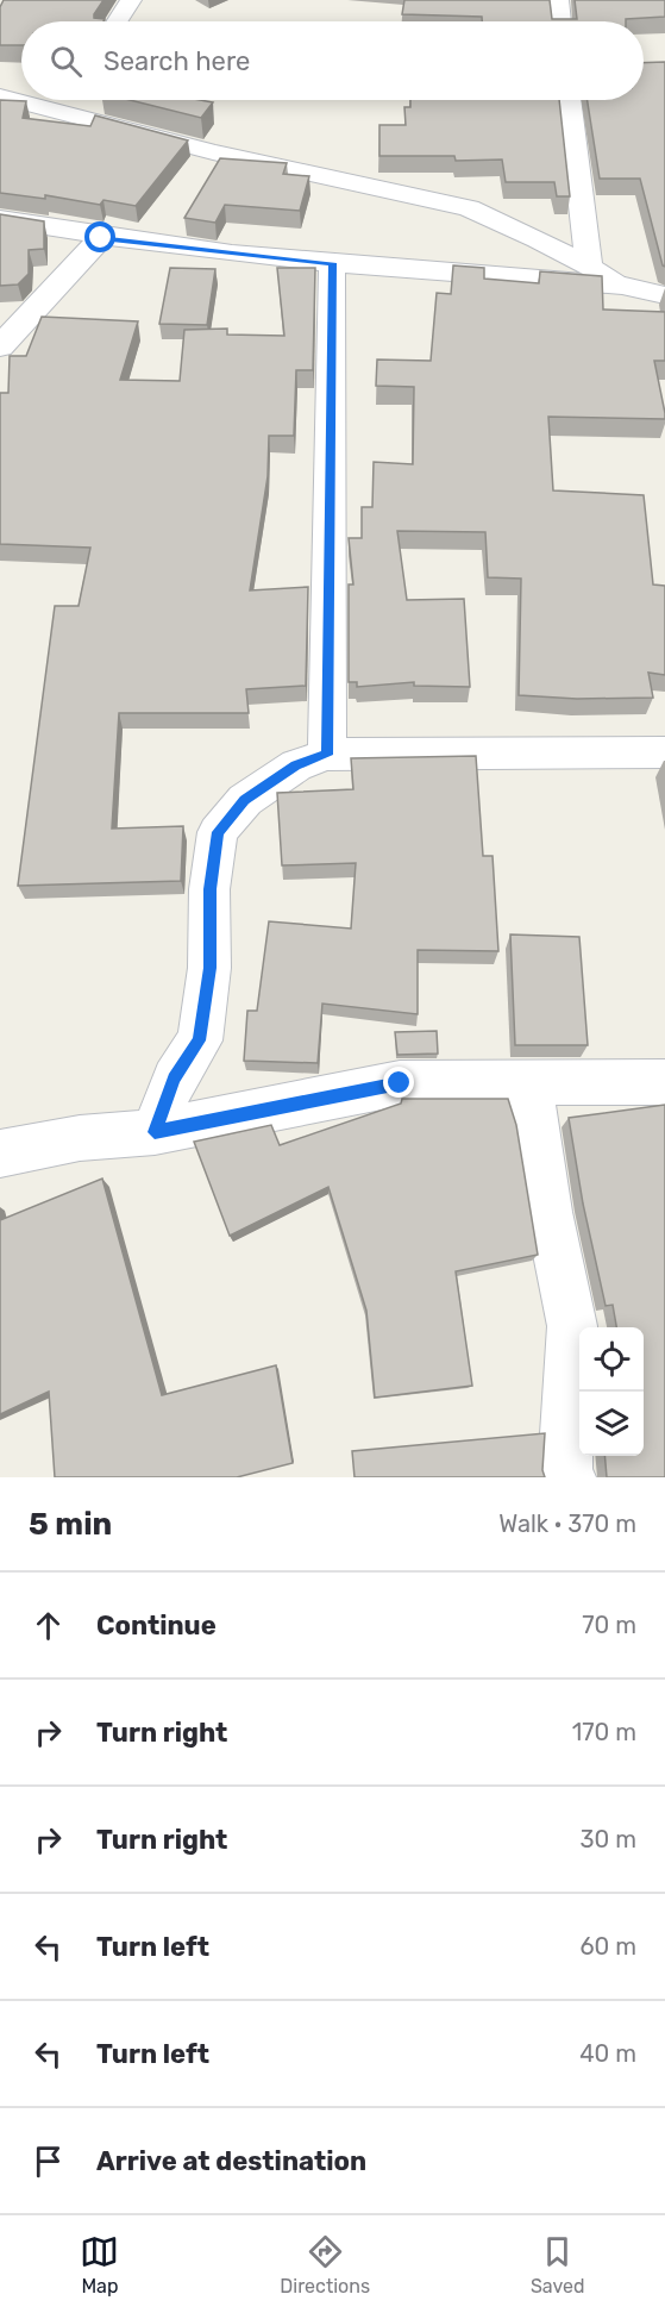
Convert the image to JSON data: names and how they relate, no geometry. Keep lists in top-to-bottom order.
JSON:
{
  "page": {
    "search": "Search here",
    "heading": ["5 min", "Walk · 370 m"],
    "list": [
      ["Continue", "70 m"],
      ["Turn right", "170 m"],
      ["Turn right", "30 m"],
      ["Turn left", "60 m"],
      ["Turn left", "40 m"],
      "Arrive at destination"
    ],
    "nav": ["Map", "Directions", "Saved"]
  }
}
